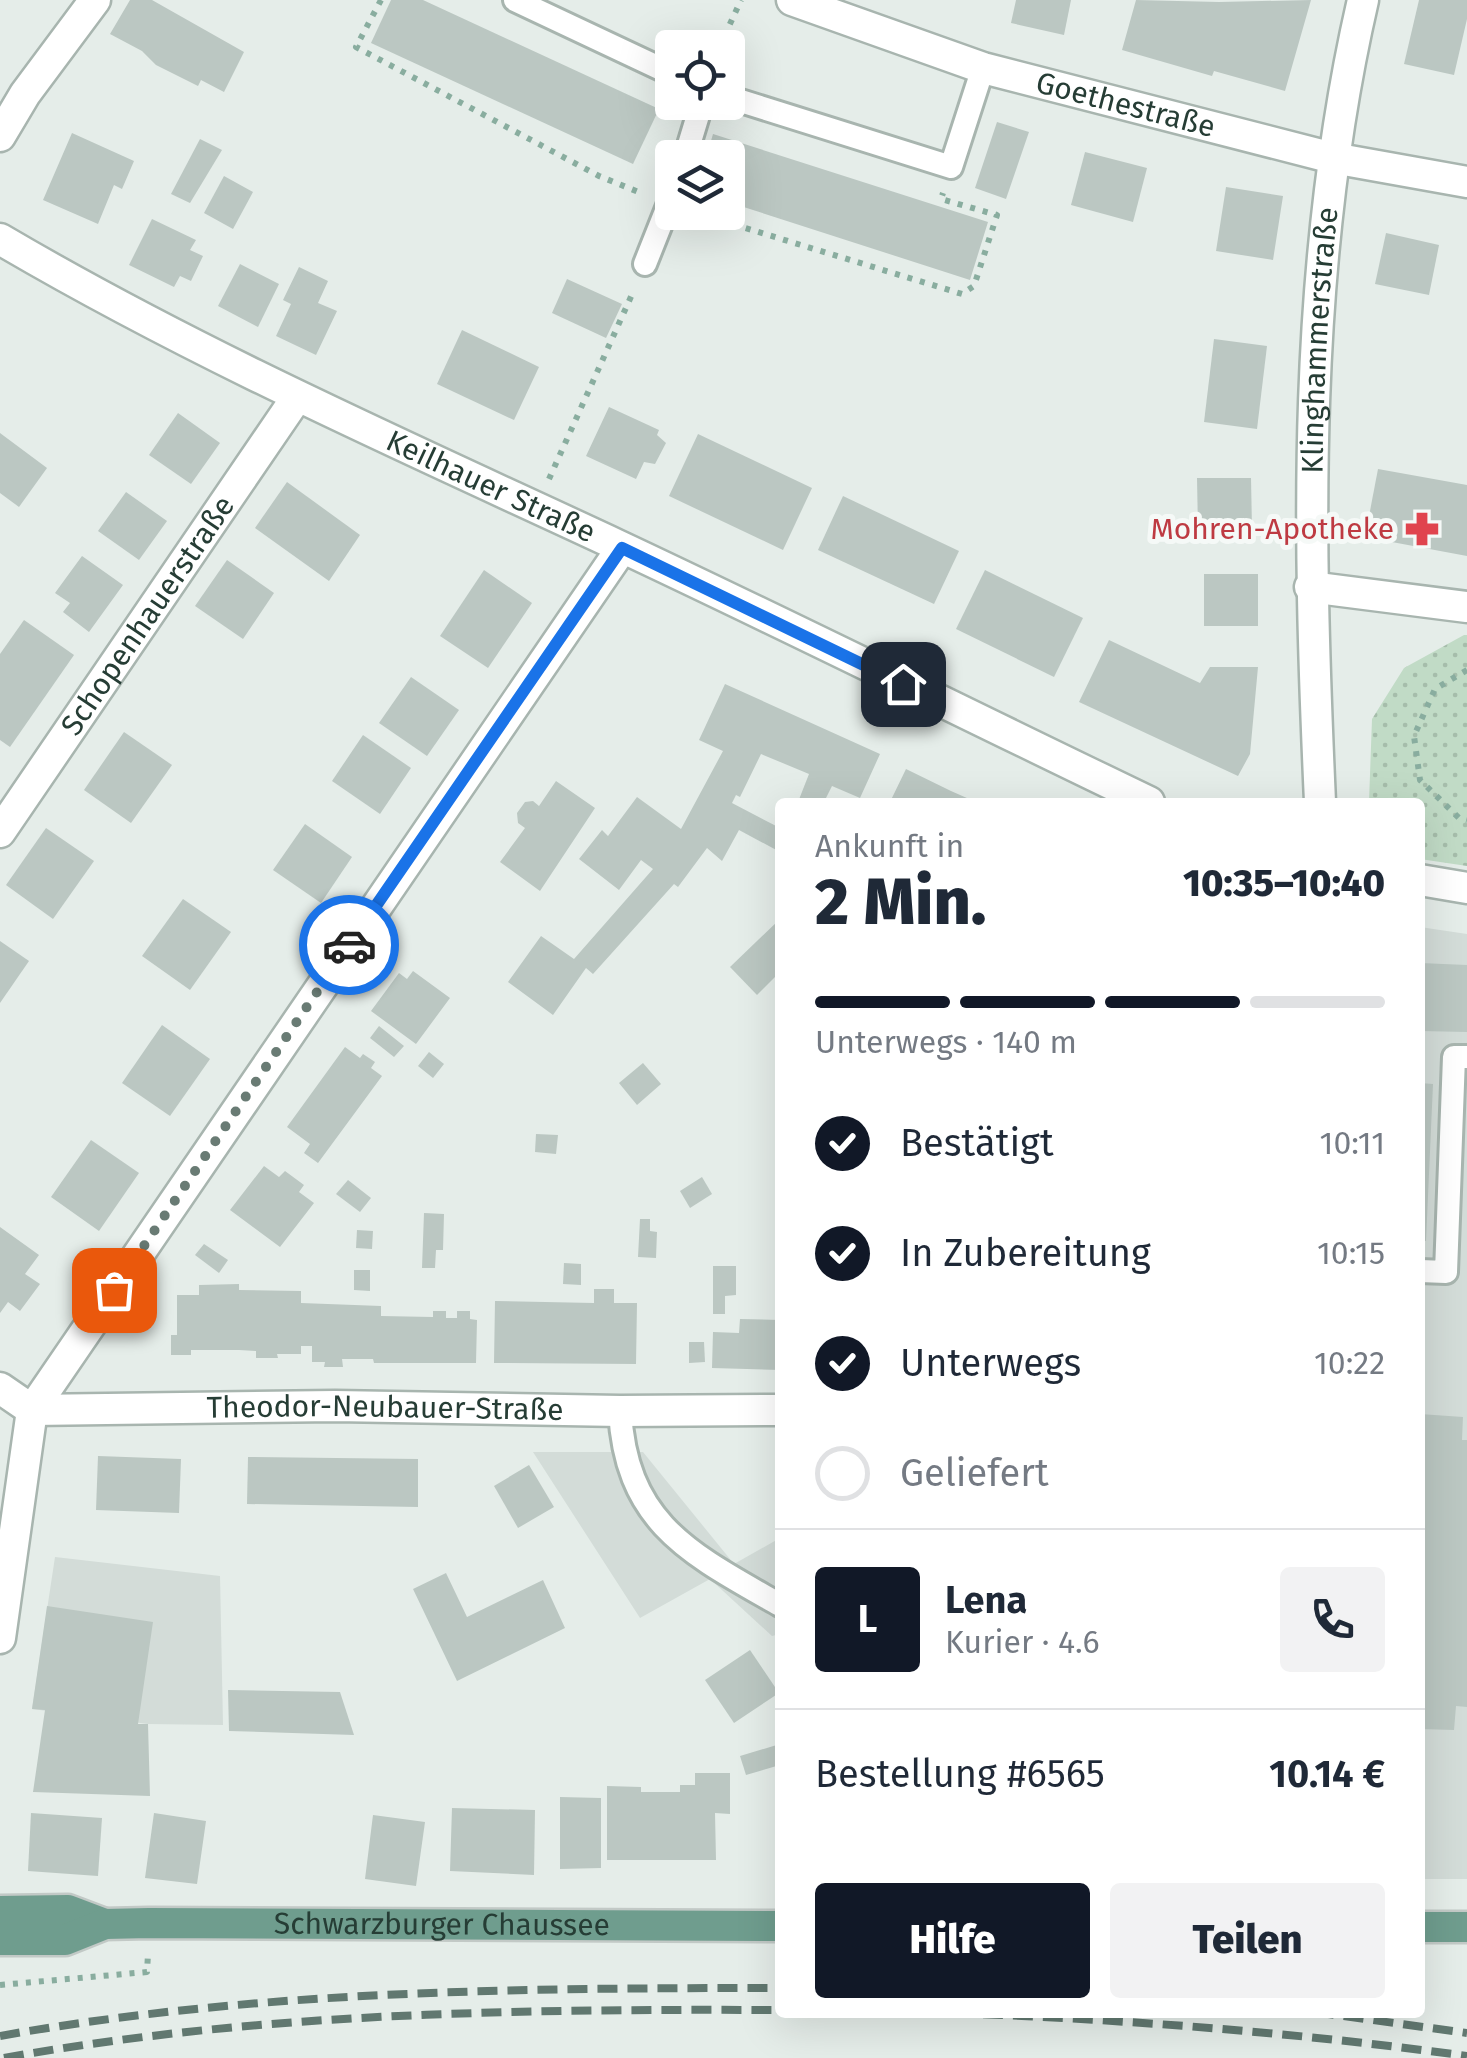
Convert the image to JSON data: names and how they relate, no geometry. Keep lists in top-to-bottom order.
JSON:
{
  "streets": {
    "main road": ["Schwarzburger Chaussee"],
    "street": [
      "Goethestraße",
      "Klinghammerstraße",
      "Keilhauer Straße",
      "Schopenhauerstraße",
      "Theodor-Neubauer-Straße"
    ]
  },
  "crossings": [
    ["Goethestraße", "Klinghammerstraße"],
    ["Keilhauer Straße", "Schopenhauerstraße"]
  ],
  "places": {
    "pharmacy": ["Mohren-Apotheke"]
  },
  "page": {
    "heading": ["2 Min.", "Ankunft in", "10:35–10:40"],
    "panel": [
      "Lena",
      "Kurier · 4.6",
      "Bestellung #6565",
      "10.14 €"
    ],
    "bar": "Unterwegs · 140 m",
    "list": [
      ["Bestätigt", "10:11"],
      ["In Zubereitung", "10:15"],
      ["Unterwegs", "10:22"],
      "Geliefert"
    ],
    "round": "L",
    "buttons": ["Hilfe", "Teilen"]
  }
}
